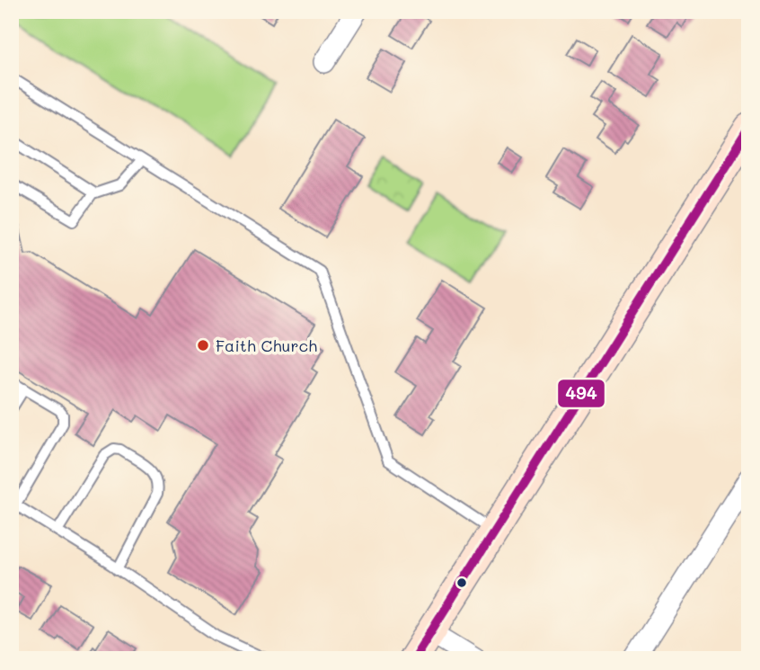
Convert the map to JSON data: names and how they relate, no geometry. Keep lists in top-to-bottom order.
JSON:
{
  "places": ["Faith Church"],
  "lines": ["transit line 494"]
}
